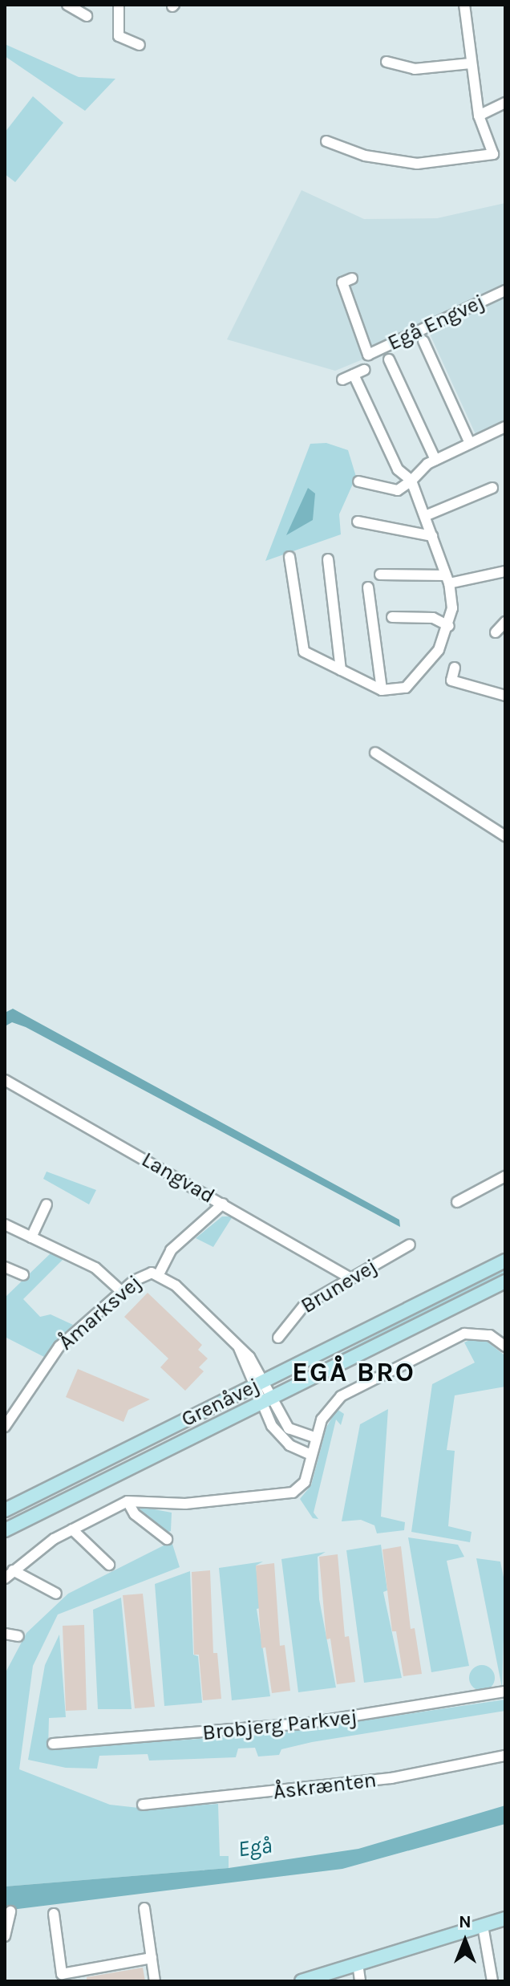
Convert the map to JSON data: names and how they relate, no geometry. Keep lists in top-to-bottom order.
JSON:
{
  "streets": {
    "main road": ["Grenåvej"],
    "street": [
      "Egå Engvej",
      "Langvad",
      "Brunevej",
      "Åmarksvej",
      "Brobjerg Parkvej",
      "Åskrænten"
    ]
  },
  "crossings": [
    ["Langvad", "Brunevej"],
    ["Langvad", "Åmarksvej"],
    ["Åmarksvej", "Grenåvej"]
  ],
  "districts": ["EGÅ BRO"],
  "water": ["Egå"],
  "north": "top"
}
